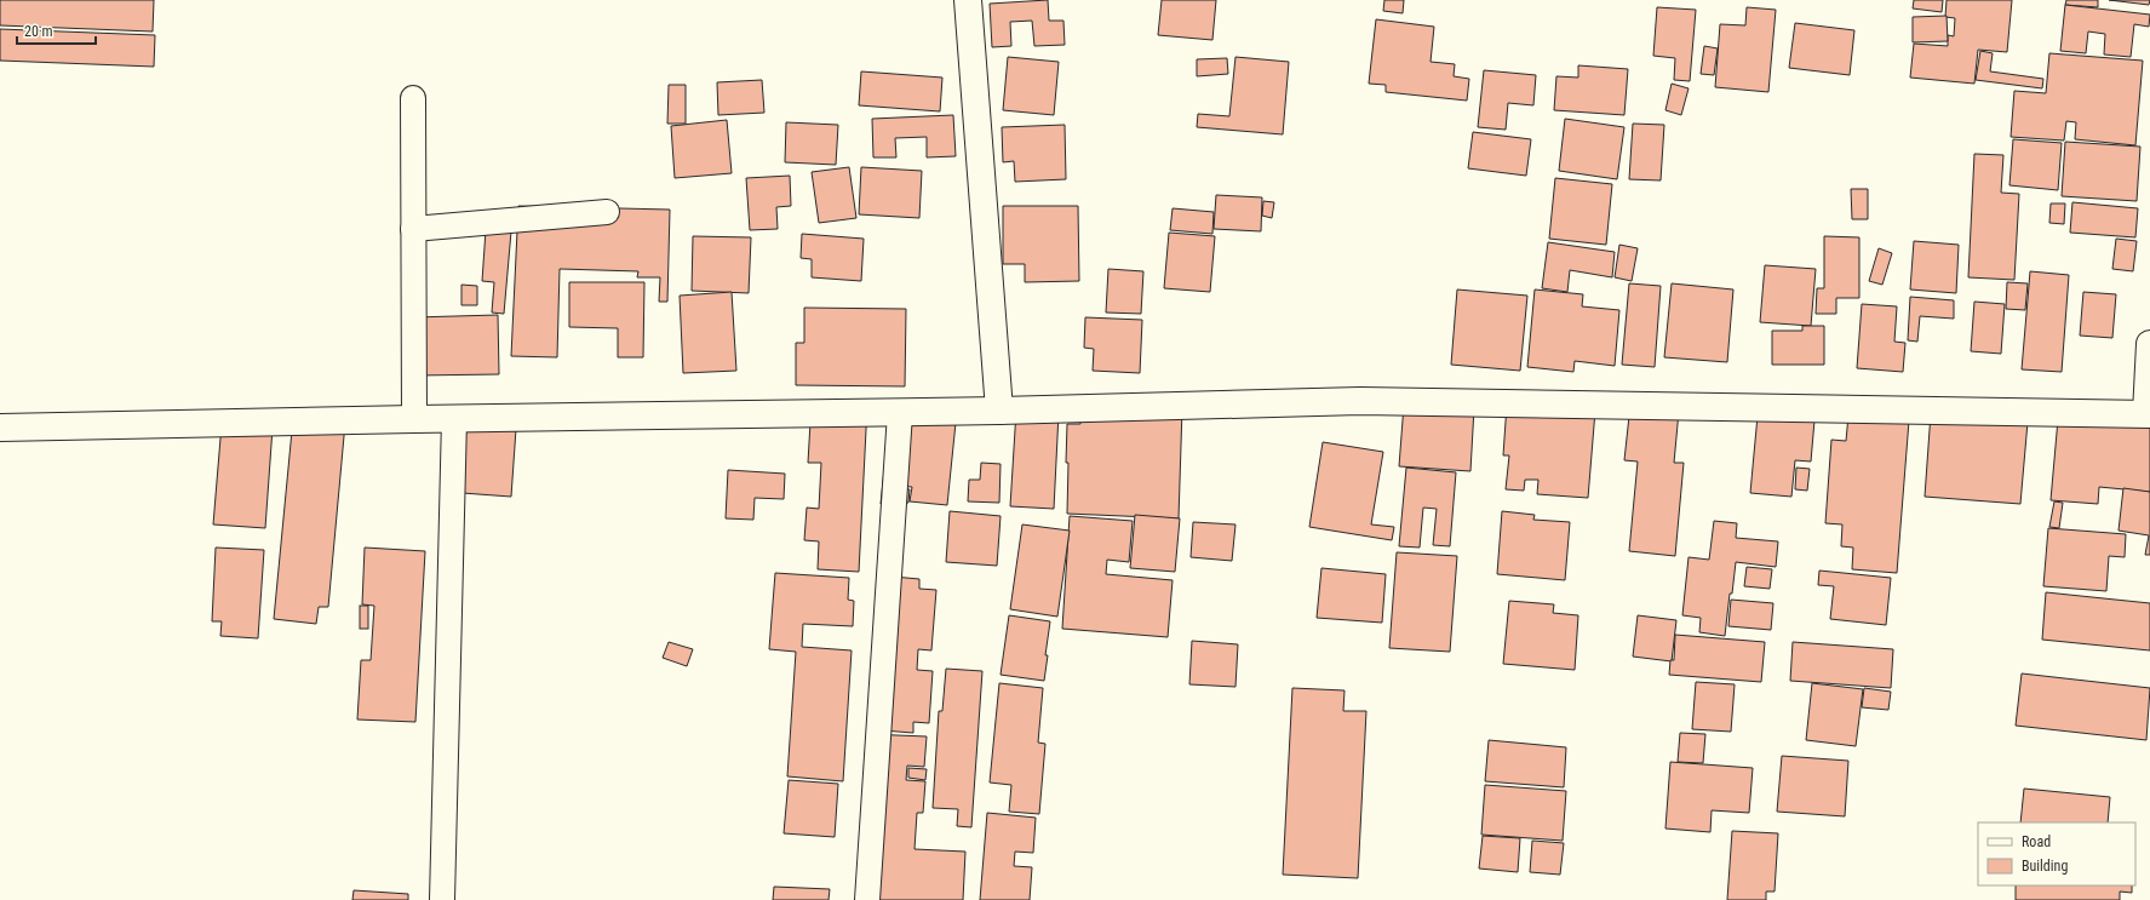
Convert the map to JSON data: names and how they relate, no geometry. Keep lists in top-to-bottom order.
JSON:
{
  "legend": ["Road", "Building"],
  "scale_bar": "20 m"
}
